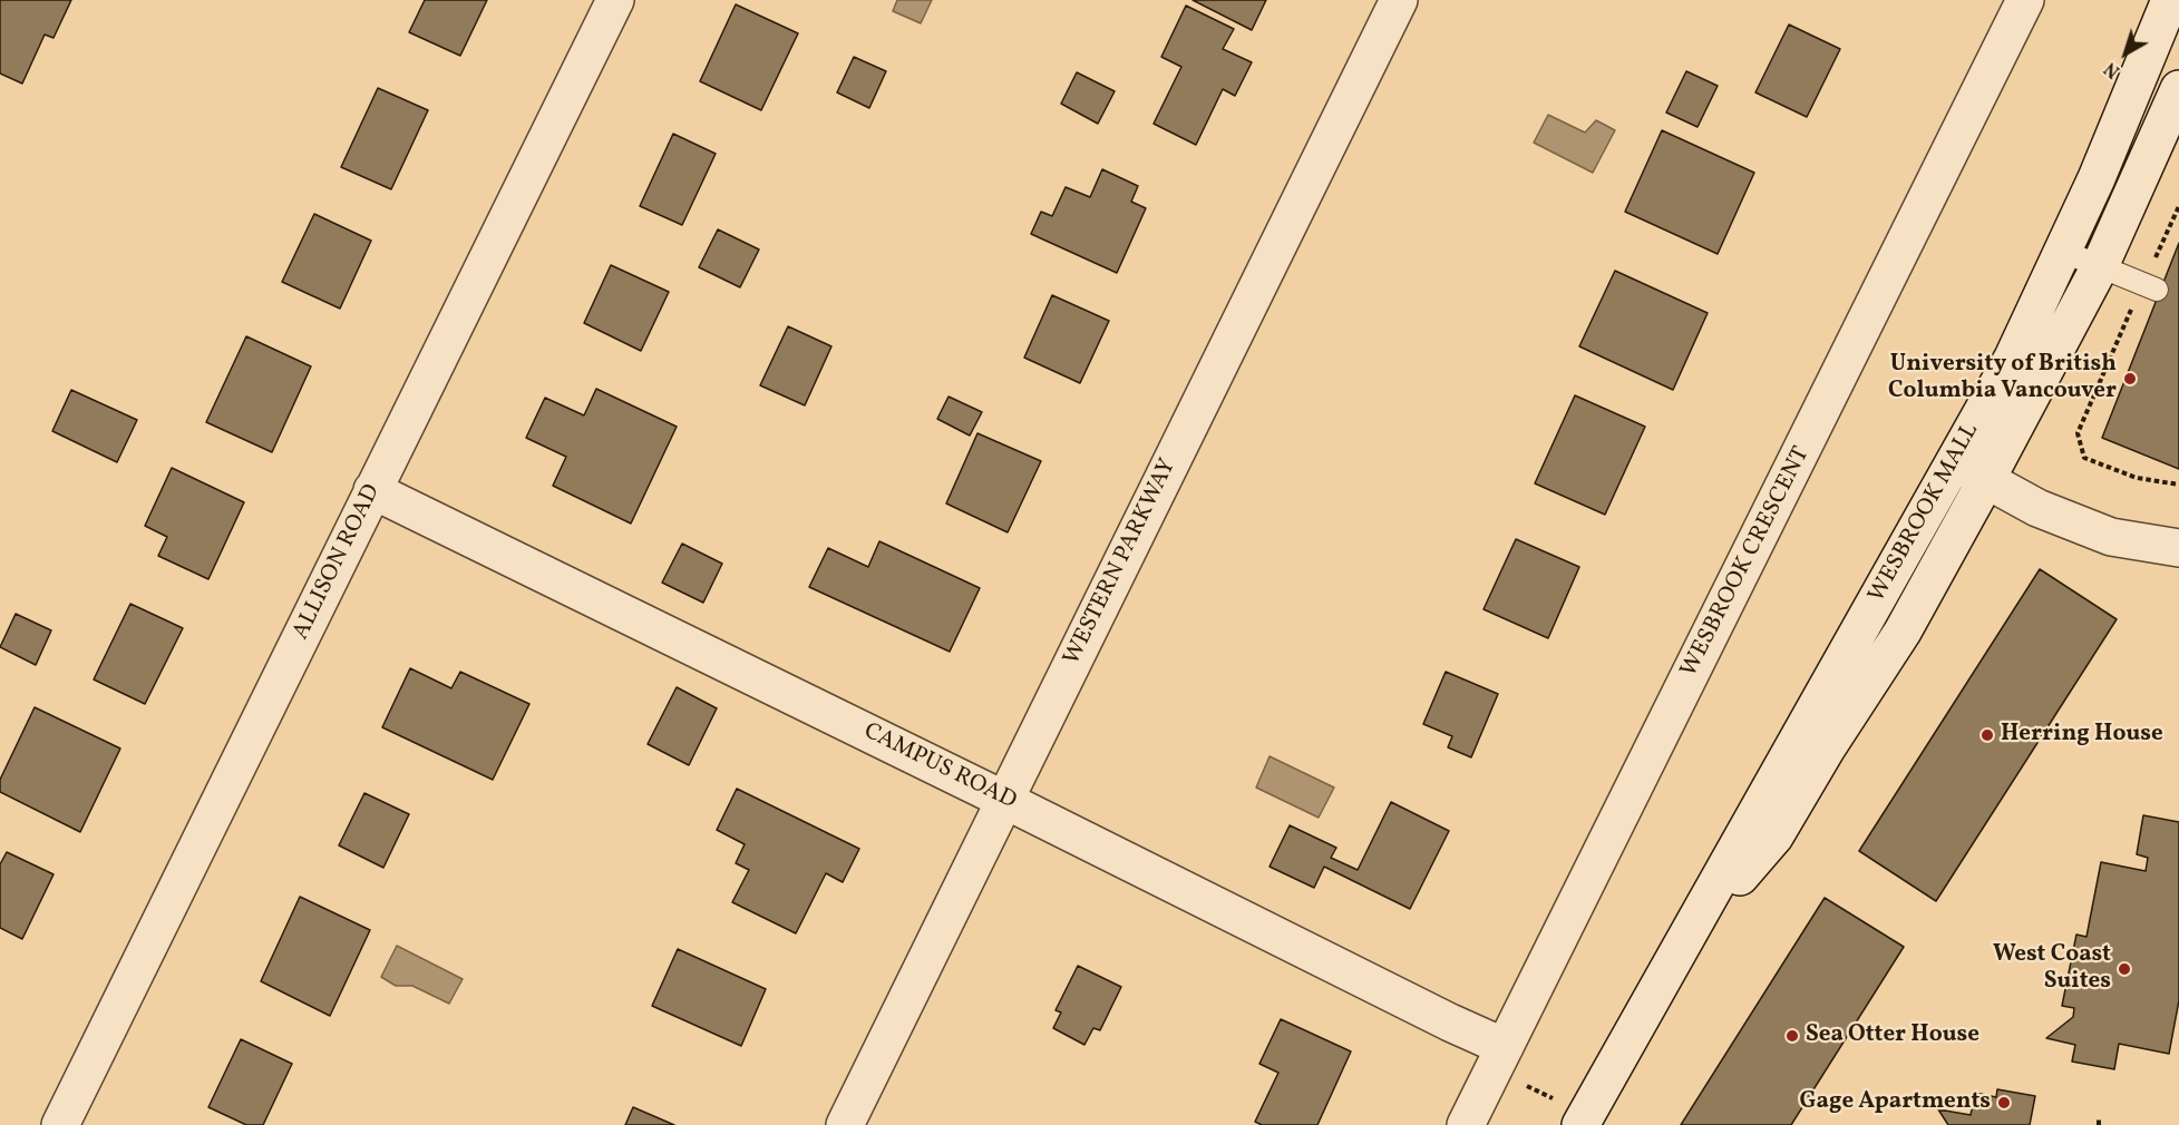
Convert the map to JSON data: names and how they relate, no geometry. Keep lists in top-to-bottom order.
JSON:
{
  "streets": {
    "street": [
      "WESBROOK MALL",
      "ALLISON ROAD",
      "WESTERN PARKWAY",
      "WESBROOK CRESCENT",
      "CAMPUS ROAD"
    ]
  },
  "crossings": [
    ["ALLISON ROAD", "CAMPUS ROAD"],
    ["WESTERN PARKWAY", "CAMPUS ROAD"],
    ["WESBROOK CRESCENT", "CAMPUS ROAD"]
  ],
  "places": [
    "University of British Columbia Vancouver",
    "Herring House",
    "West Coast Suites",
    "Sea Otter House",
    "Gage Apartments"
  ],
  "north": "bottom left"
}
